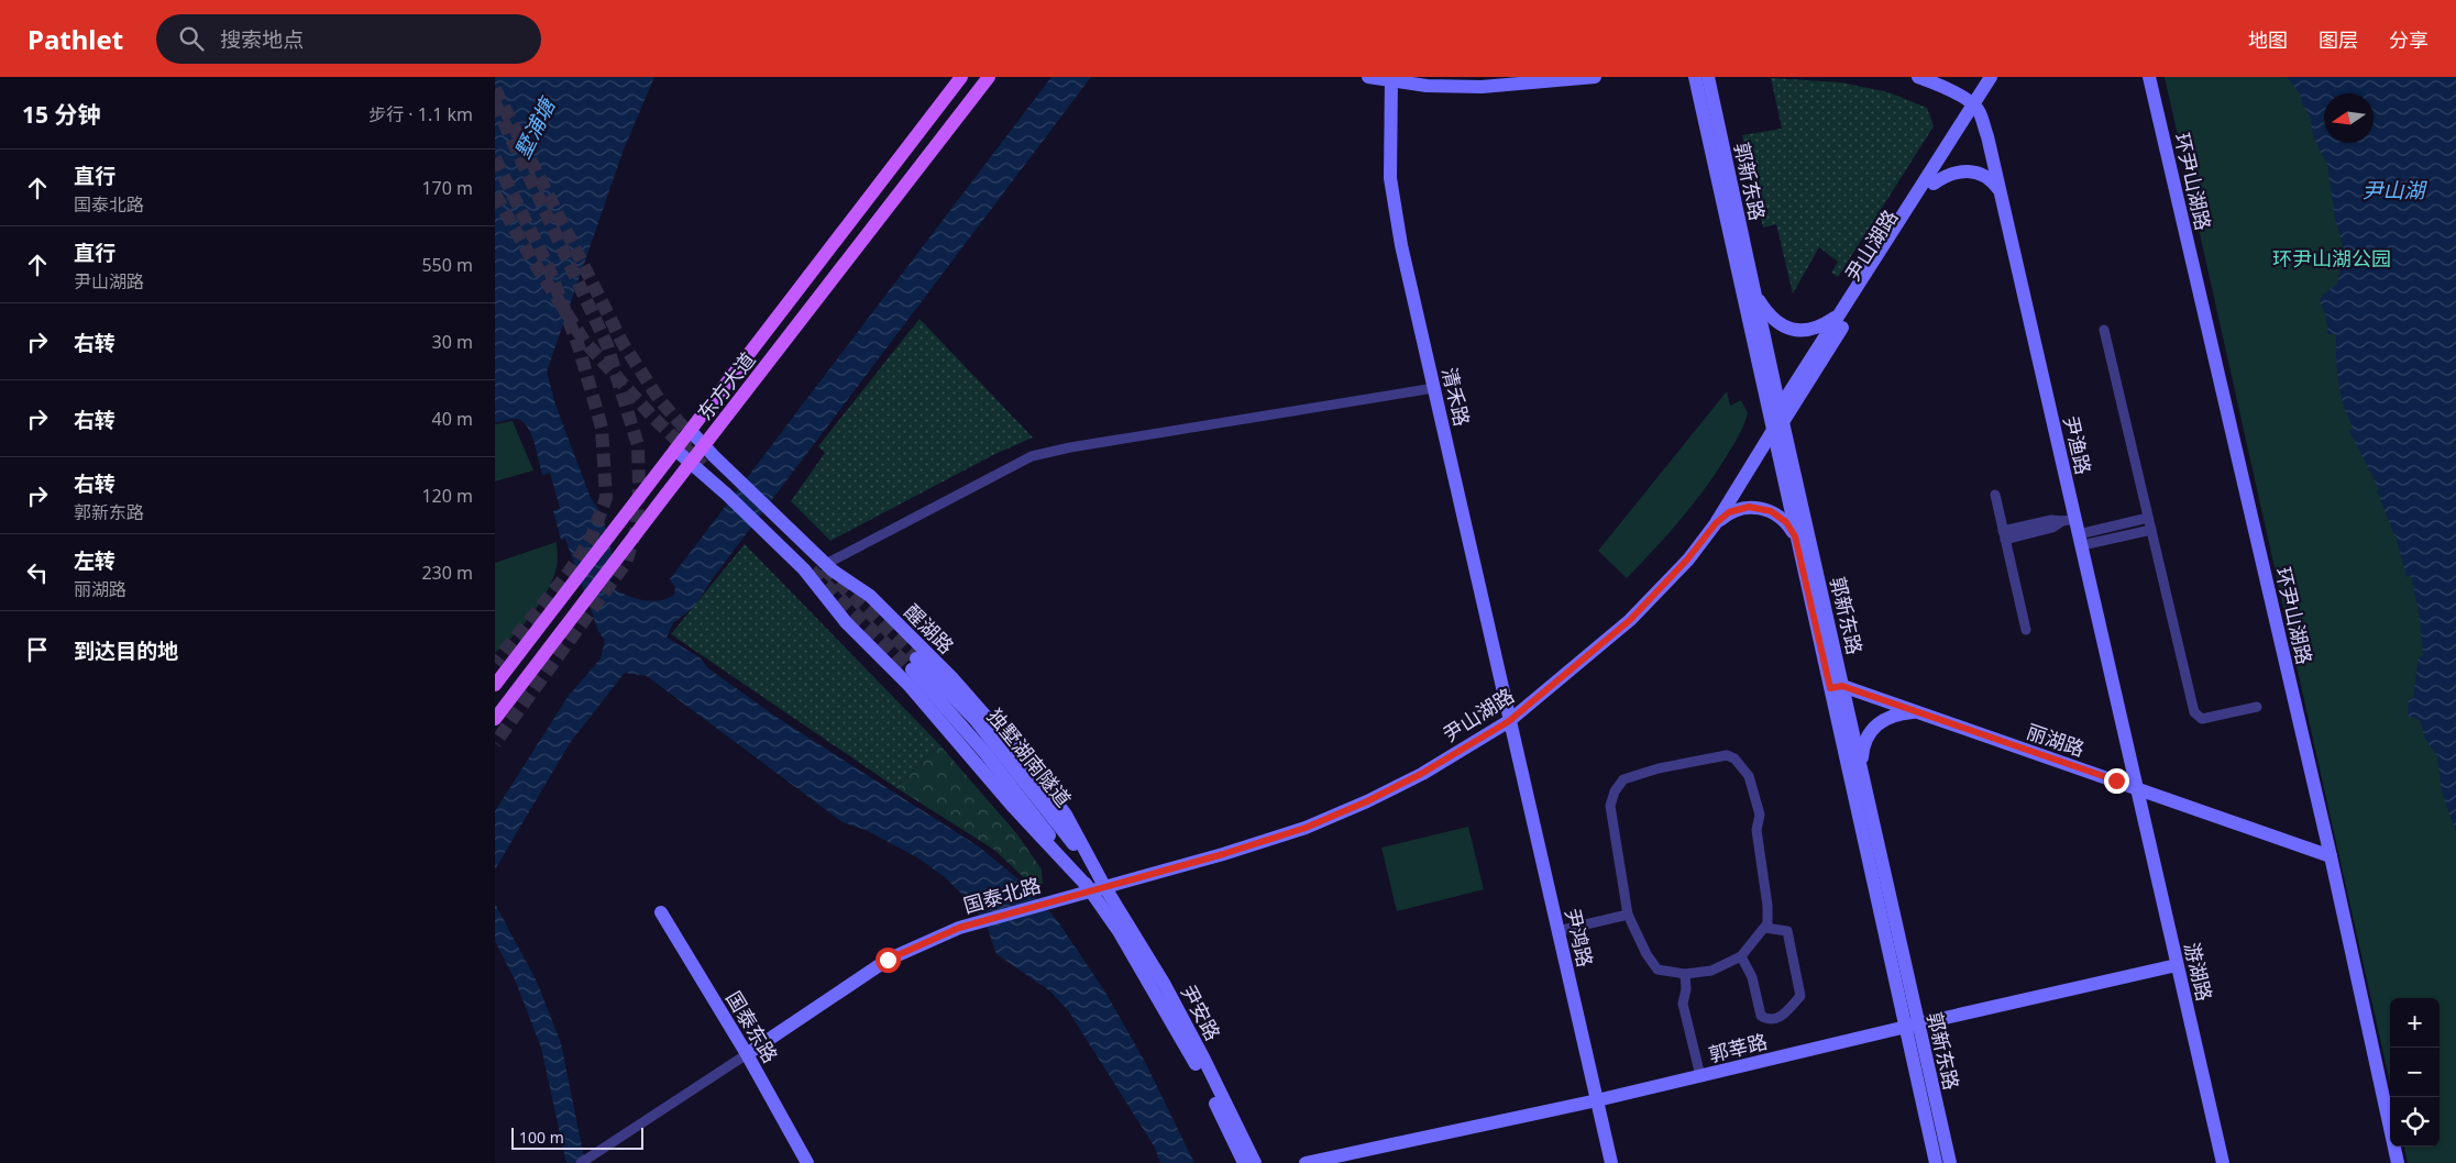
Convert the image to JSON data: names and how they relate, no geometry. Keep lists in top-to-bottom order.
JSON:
{
  "streets": {
    "main road": ["东方大道"],
    "street": [
      "郭新东路",
      "环尹山湖路",
      "尹山湖路",
      "清禾路",
      "尹渔路",
      "醒湖路",
      "丽湖路",
      "独墅湖南隧道",
      "国泰北路",
      "尹鸿路",
      "游湖路",
      "尹安路",
      "国泰东路",
      "郭莘路"
    ]
  },
  "crossings": [
    ["郭新东路", "尹山湖路"],
    ["郭新东路", "丽湖路"],
    ["郭新东路", "郭莘路"],
    ["环尹山湖路", "丽湖路"],
    ["尹山湖路", "清禾路"],
    ["尹山湖路", "尹渔路"],
    ["尹山湖路", "醒湖路"],
    ["尹山湖路", "独墅湖南隧道"],
    ["尹山湖路", "国泰北路"],
    ["尹山湖路", "尹鸿路"],
    ["尹山湖路", "尹安路"],
    ["东方大道", "醒湖路"],
    ["清禾路", "尹鸿路"],
    ["尹渔路", "丽湖路"],
    ["尹渔路", "游湖路"],
    ["醒湖路", "独墅湖南隧道"],
    ["醒湖路", "国泰北路"],
    ["醒湖路", "尹安路"],
    ["丽湖路", "游湖路"],
    ["独墅湖南隧道", "国泰北路"],
    ["独墅湖南隧道", "尹安路"],
    ["国泰北路", "尹安路"],
    ["国泰北路", "国泰东路"],
    ["尹鸿路", "郭莘路"],
    ["游湖路", "郭莘路"]
  ],
  "water": ["墅浦塘", "尹山湖"],
  "parks": ["环尹山湖公园"],
  "scale_bar": "100 m",
  "north": "left",
  "page": {
    "header": "Pathlet",
    "search": "搜索地点",
    "nav": ["地图", "图层", "分享"],
    "heading": ["15 分钟", "步行 · 1.1 km"],
    "list": [
      ["直行", "国泰北路", "170 m"],
      ["直行", "尹山湖路", "550 m"],
      ["右转", "30 m"],
      ["右转", "40 m"],
      ["右转", "郭新东路", "120 m"],
      ["左转", "丽湖路", "230 m"],
      "到达目的地"
    ],
    "map_buttons": ["+", "−"],
    "scale": "100 m"
  }
}
